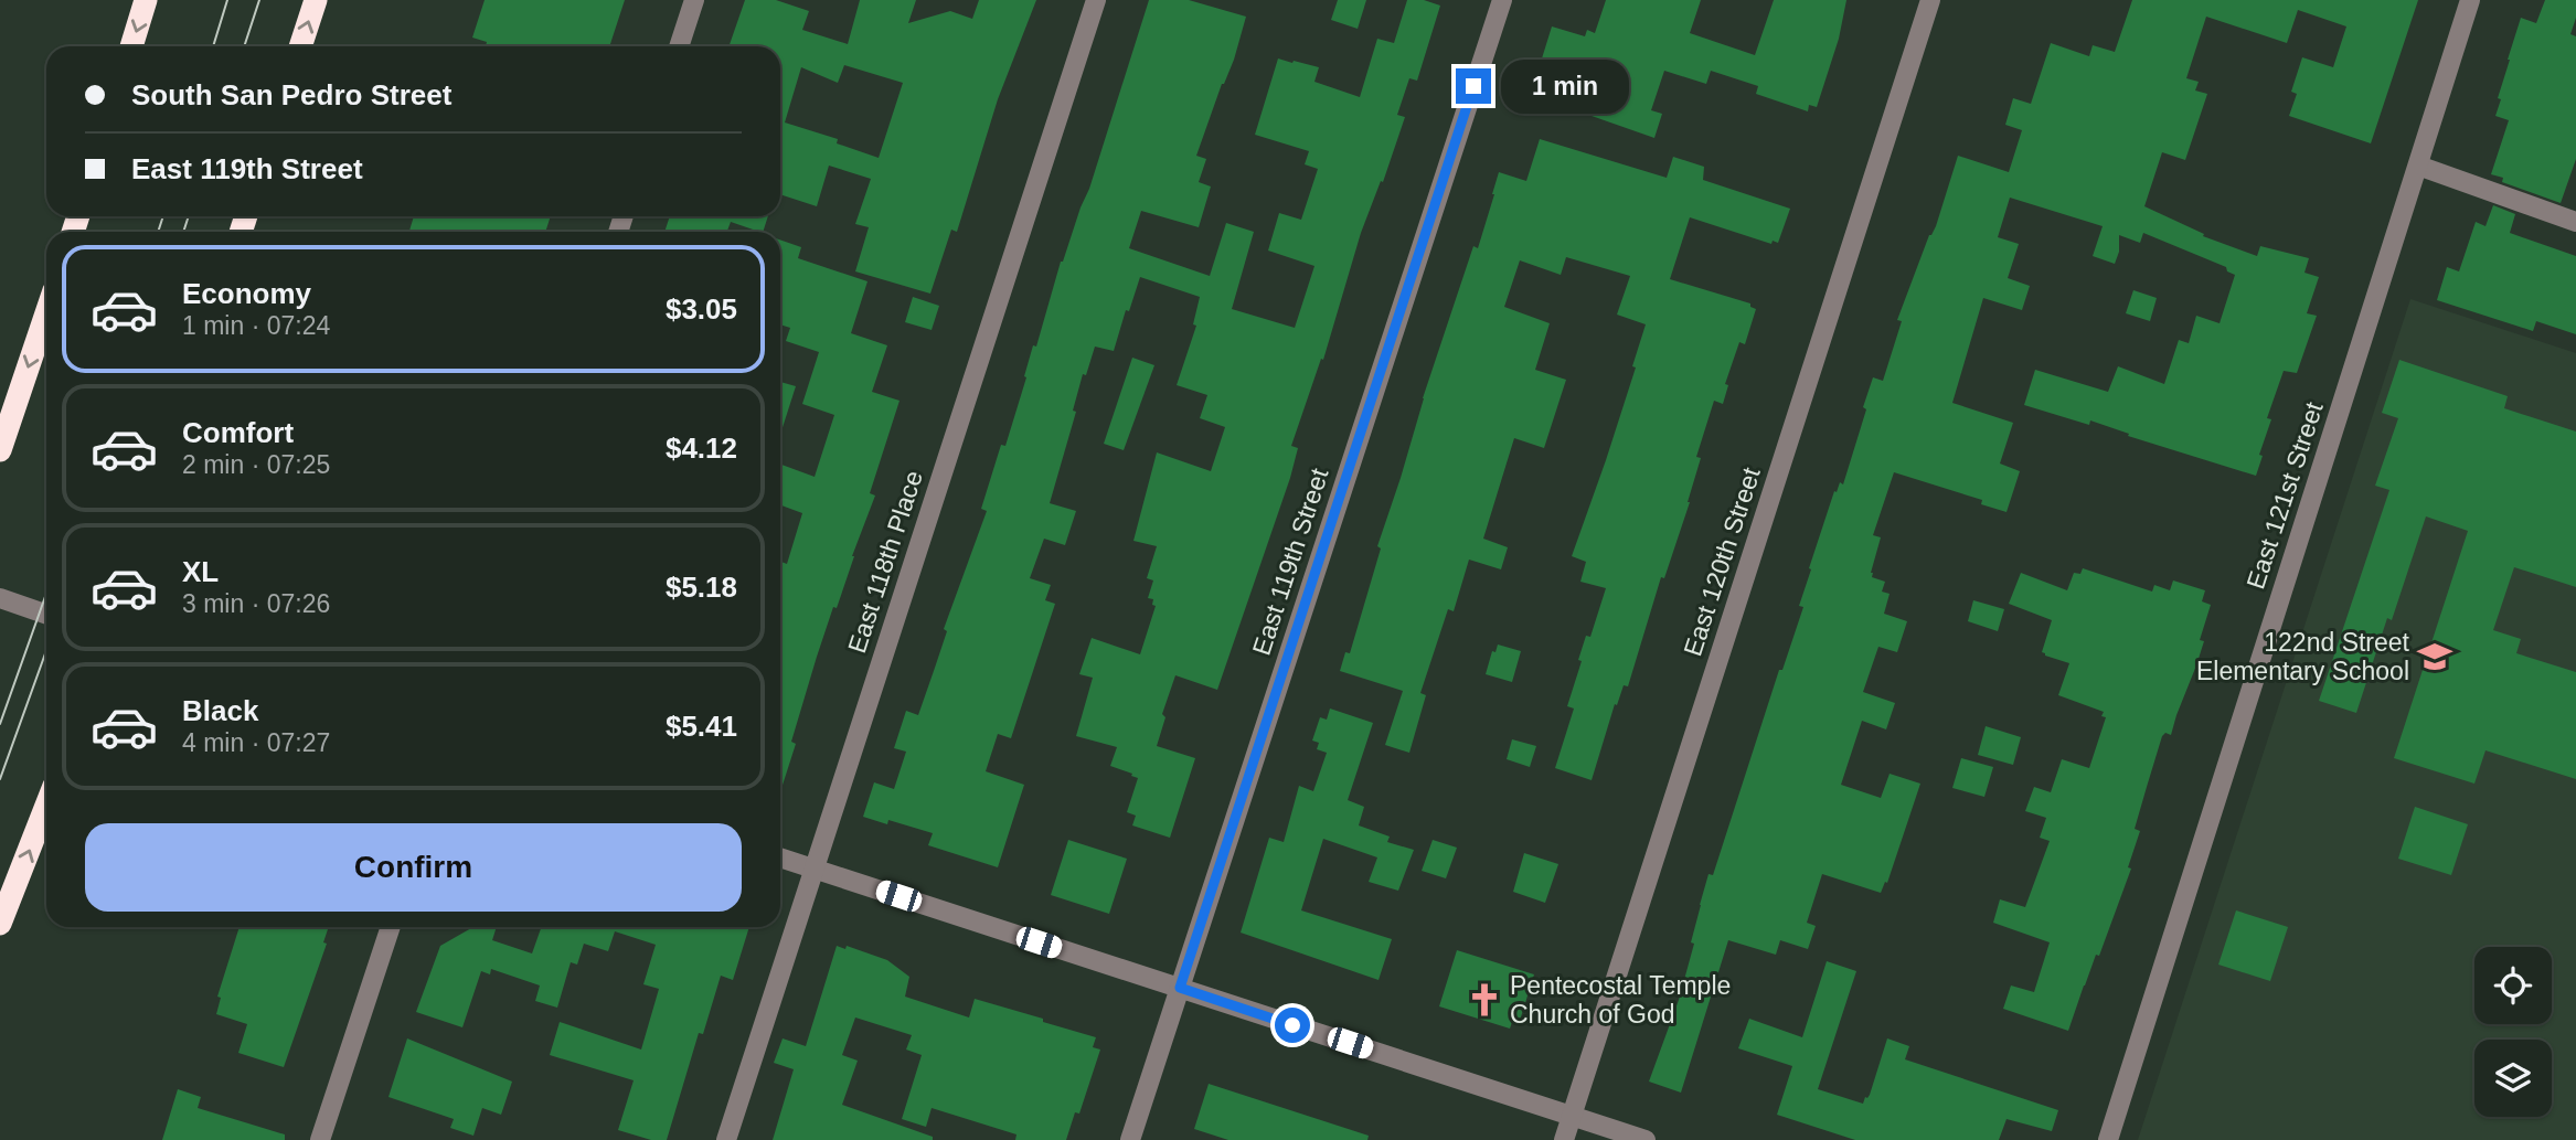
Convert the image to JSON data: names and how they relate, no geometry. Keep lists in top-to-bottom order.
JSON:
{
  "streets": {
    "street": [
      "East 121st Street",
      "East 118th Place",
      "East 119th Street",
      "East 120th Street"
    ]
  },
  "places": {
    "school or university": ["122nd Street Elementary School"],
    "church": ["Pentecostal Temple Church of God"]
  },
  "page": {
    "banner": ["South San Pedro Street", "East 119th Street"],
    "bubble": "1 min",
    "list": [
      {
        "name": "Economy",
        "note": "1 min · 07:24",
        "value": "$3.05"
      },
      {
        "name": "Comfort",
        "note": "2 min · 07:25",
        "value": "$4.12"
      },
      {
        "name": "XL",
        "note": "3 min · 07:26",
        "value": "$5.18"
      },
      {
        "name": "Black",
        "note": "4 min · 07:27",
        "value": "$5.41"
      }
    ],
    "buttons": "Confirm"
  }
}
